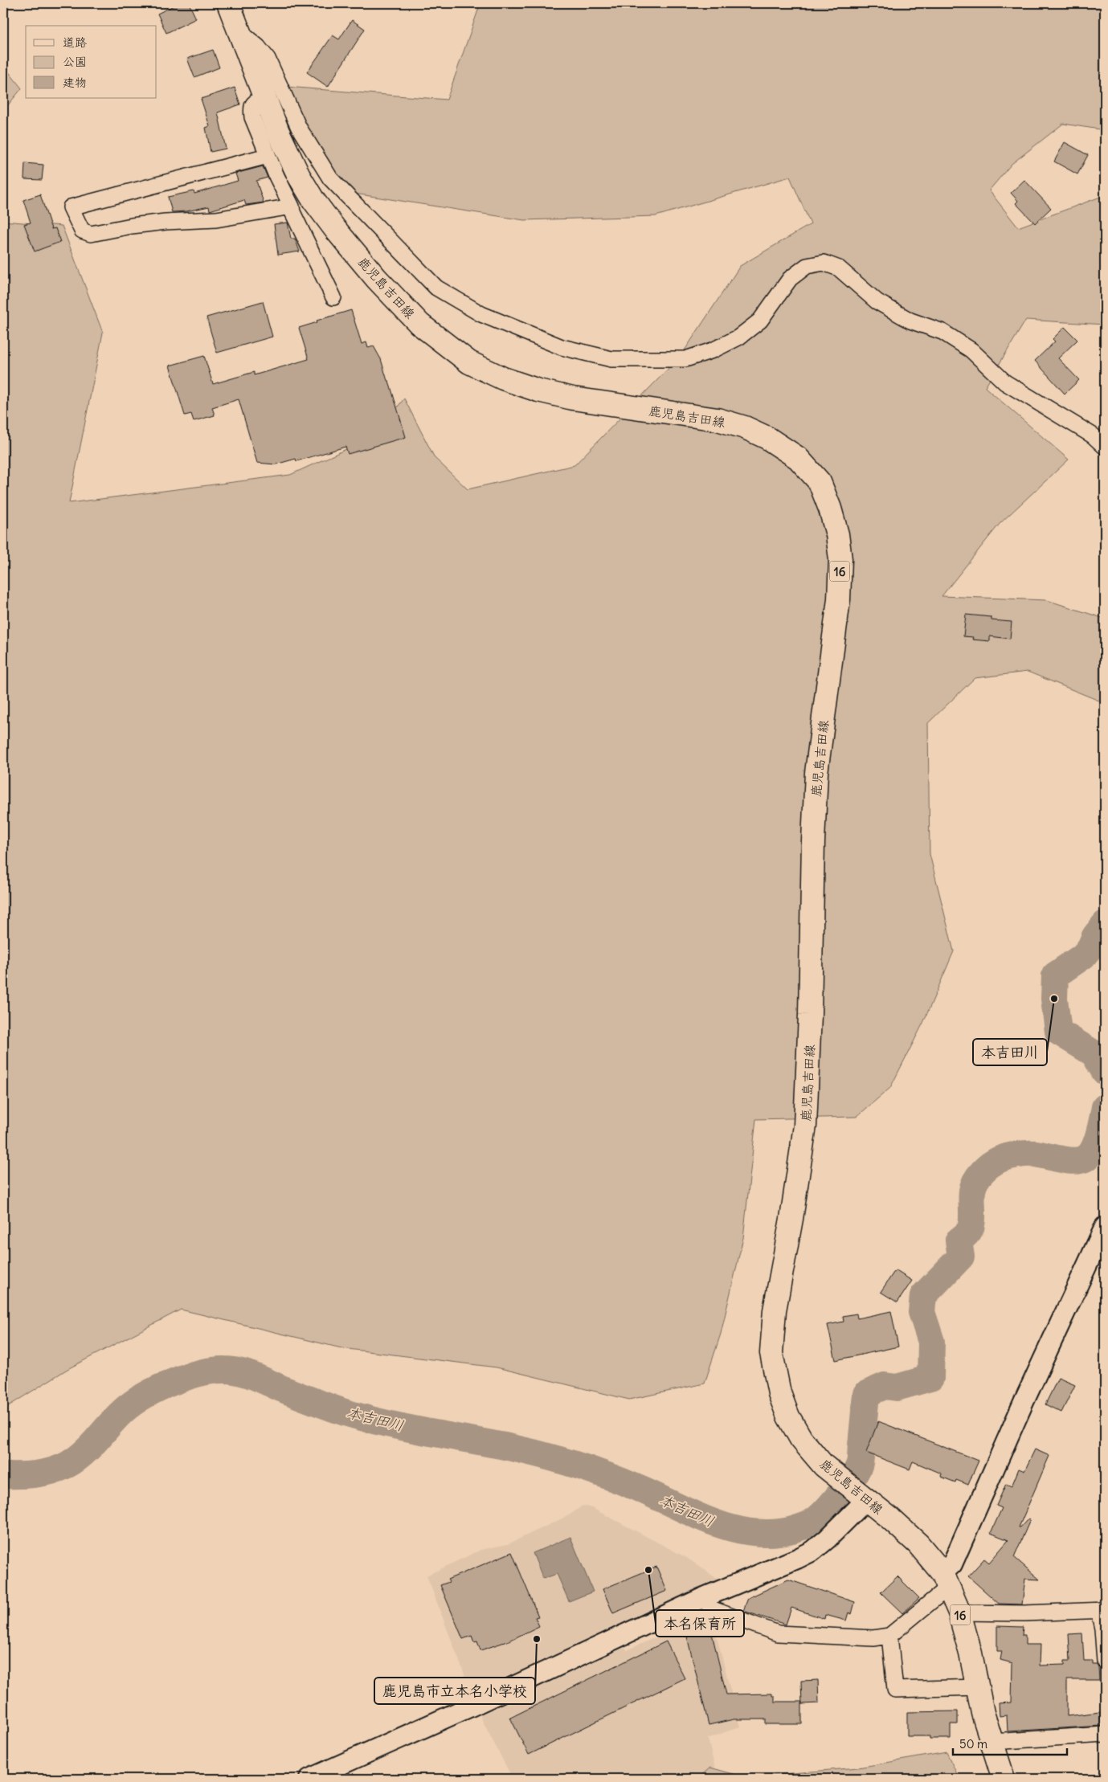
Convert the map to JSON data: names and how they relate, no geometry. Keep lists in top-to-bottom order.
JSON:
{
  "streets": {
    "main road": ["鹿児島吉田線", "16"]
  },
  "water": ["本吉田川"],
  "places": ["本吉田川", "本名保育所", "鹿児島市立本名小学校"],
  "legend": ["道路", "公園", "建物"],
  "scale_bar": "50 m"
}
